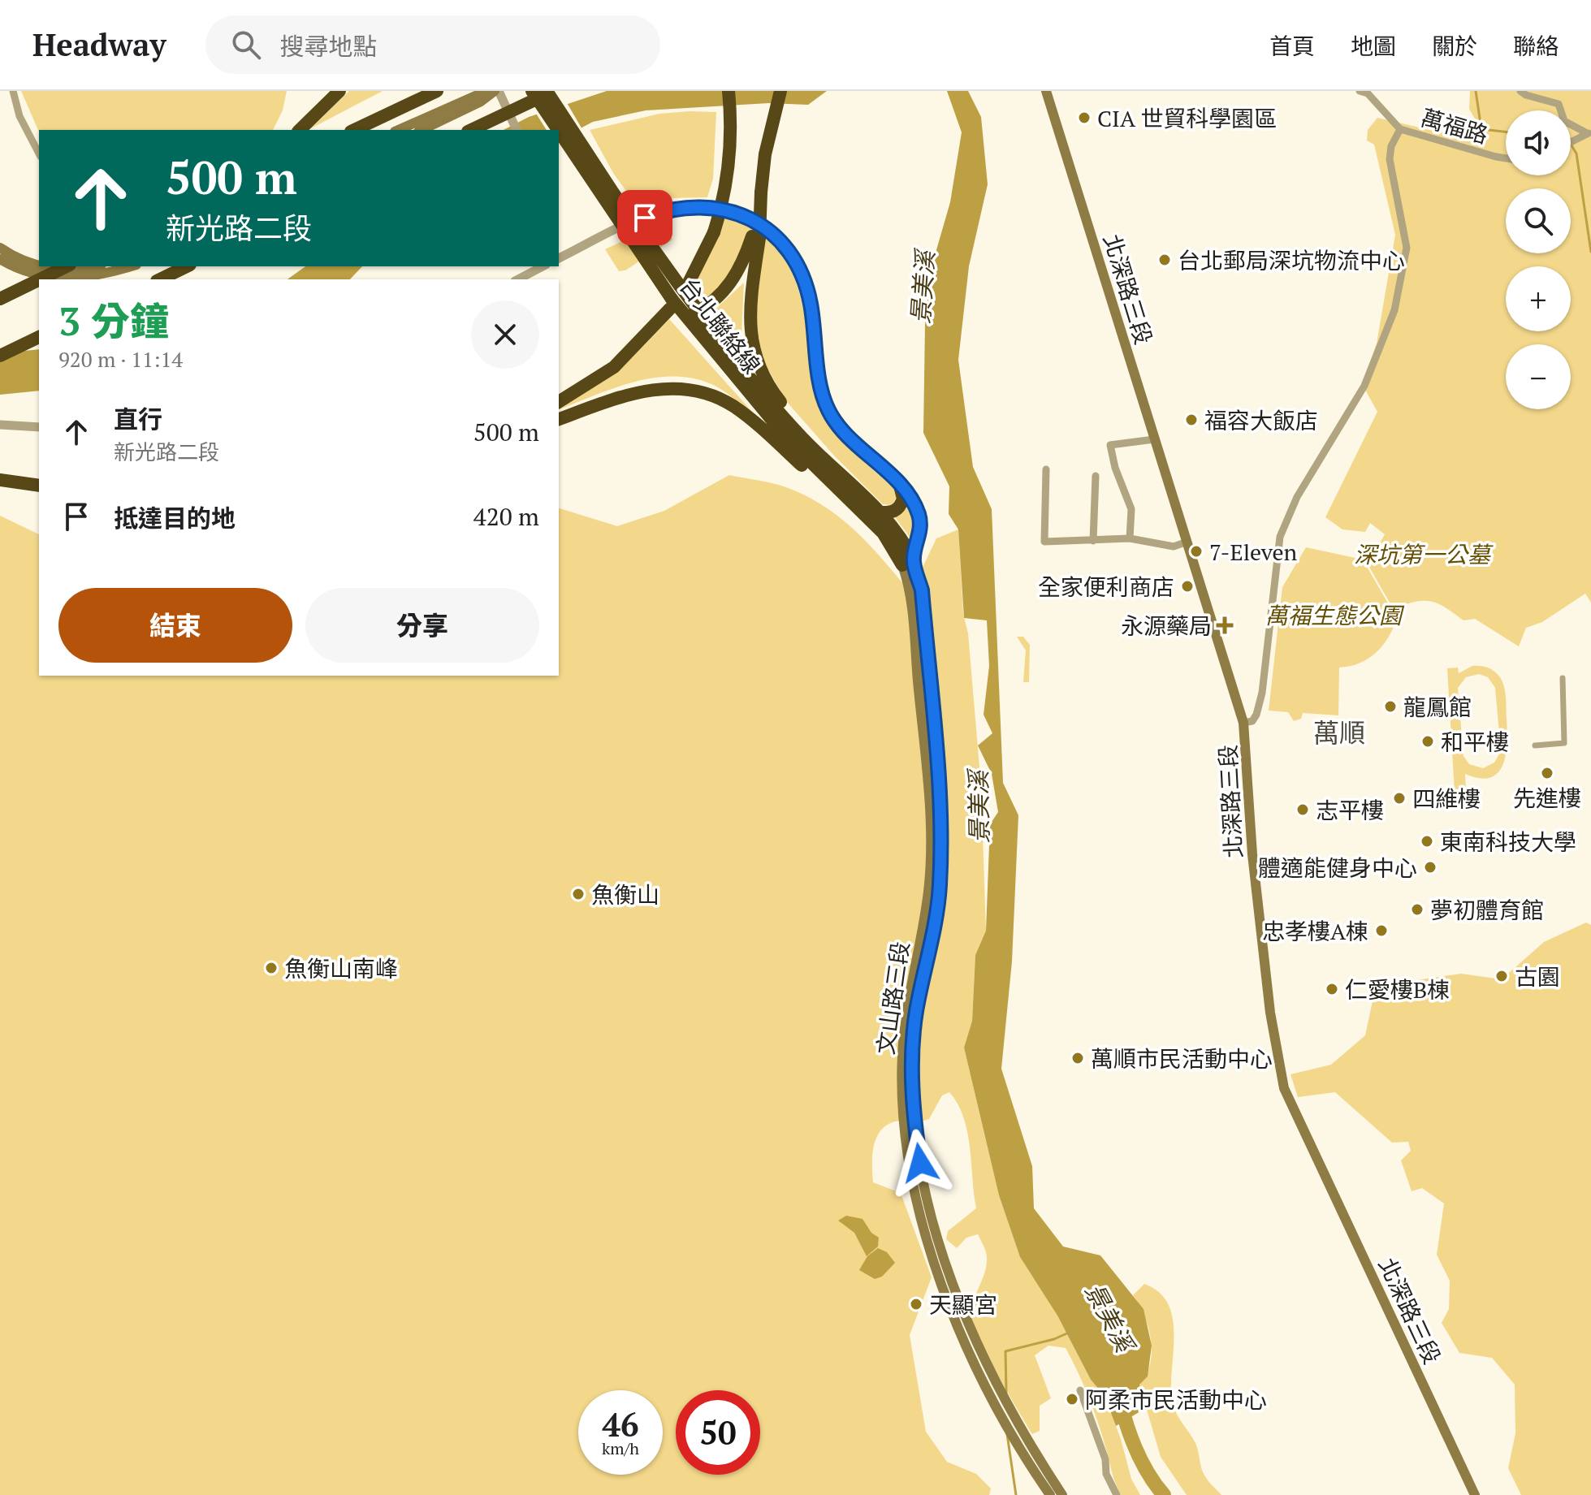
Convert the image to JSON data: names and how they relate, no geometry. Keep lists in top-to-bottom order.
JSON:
{
  "streets": {
    "highway": ["台北聯絡線"],
    "main road": ["北深路三段", "文山路三段"],
    "street": ["萬福路"]
  },
  "crossings": [
    ["台北聯絡線", "文山路三段"]
  ],
  "districts": ["萬順"],
  "water": ["景美溪"],
  "parks": ["深坑第一公墓", "萬福生態公園"],
  "places": {
    "other": [
      "CIA 世貿科學園區",
      "台北郵局深坑物流中心",
      "福容大飯店",
      "7-Eleven",
      "全家便利商店",
      "龍鳳館",
      "和平樓",
      "先進樓",
      "四維樓",
      "志平樓",
      "東南科技大學",
      "體適能健身中心",
      "魚衡山",
      "夢初體育館",
      "忠孝樓A棟",
      "魚衡山南峰",
      "古園",
      "仁愛樓B棟",
      "萬順市民活動中心",
      "天顯宮",
      "阿柔市民活動中心"
    ],
    "health": ["永源藥局"]
  },
  "page": {
    "header": "Headway",
    "search": "搜尋地點",
    "nav": [
      "首頁",
      "地圖",
      "關於",
      "聯絡"
    ],
    "map_buttons": ["+", "−"],
    "turn": ["500 m", "新光路二段"],
    "heading": ["3 分鐘", "920 m · 11:14"],
    "list": [
      {
        "name": "直行",
        "note": "新光路二段",
        "value": "500 m"
      },
      {
        "name": "抵達目的地",
        "value": "420 m"
      }
    ],
    "buttons": ["結束", "分享"],
    "speed": "46 km/h",
    "limit": "50"
  }
}
